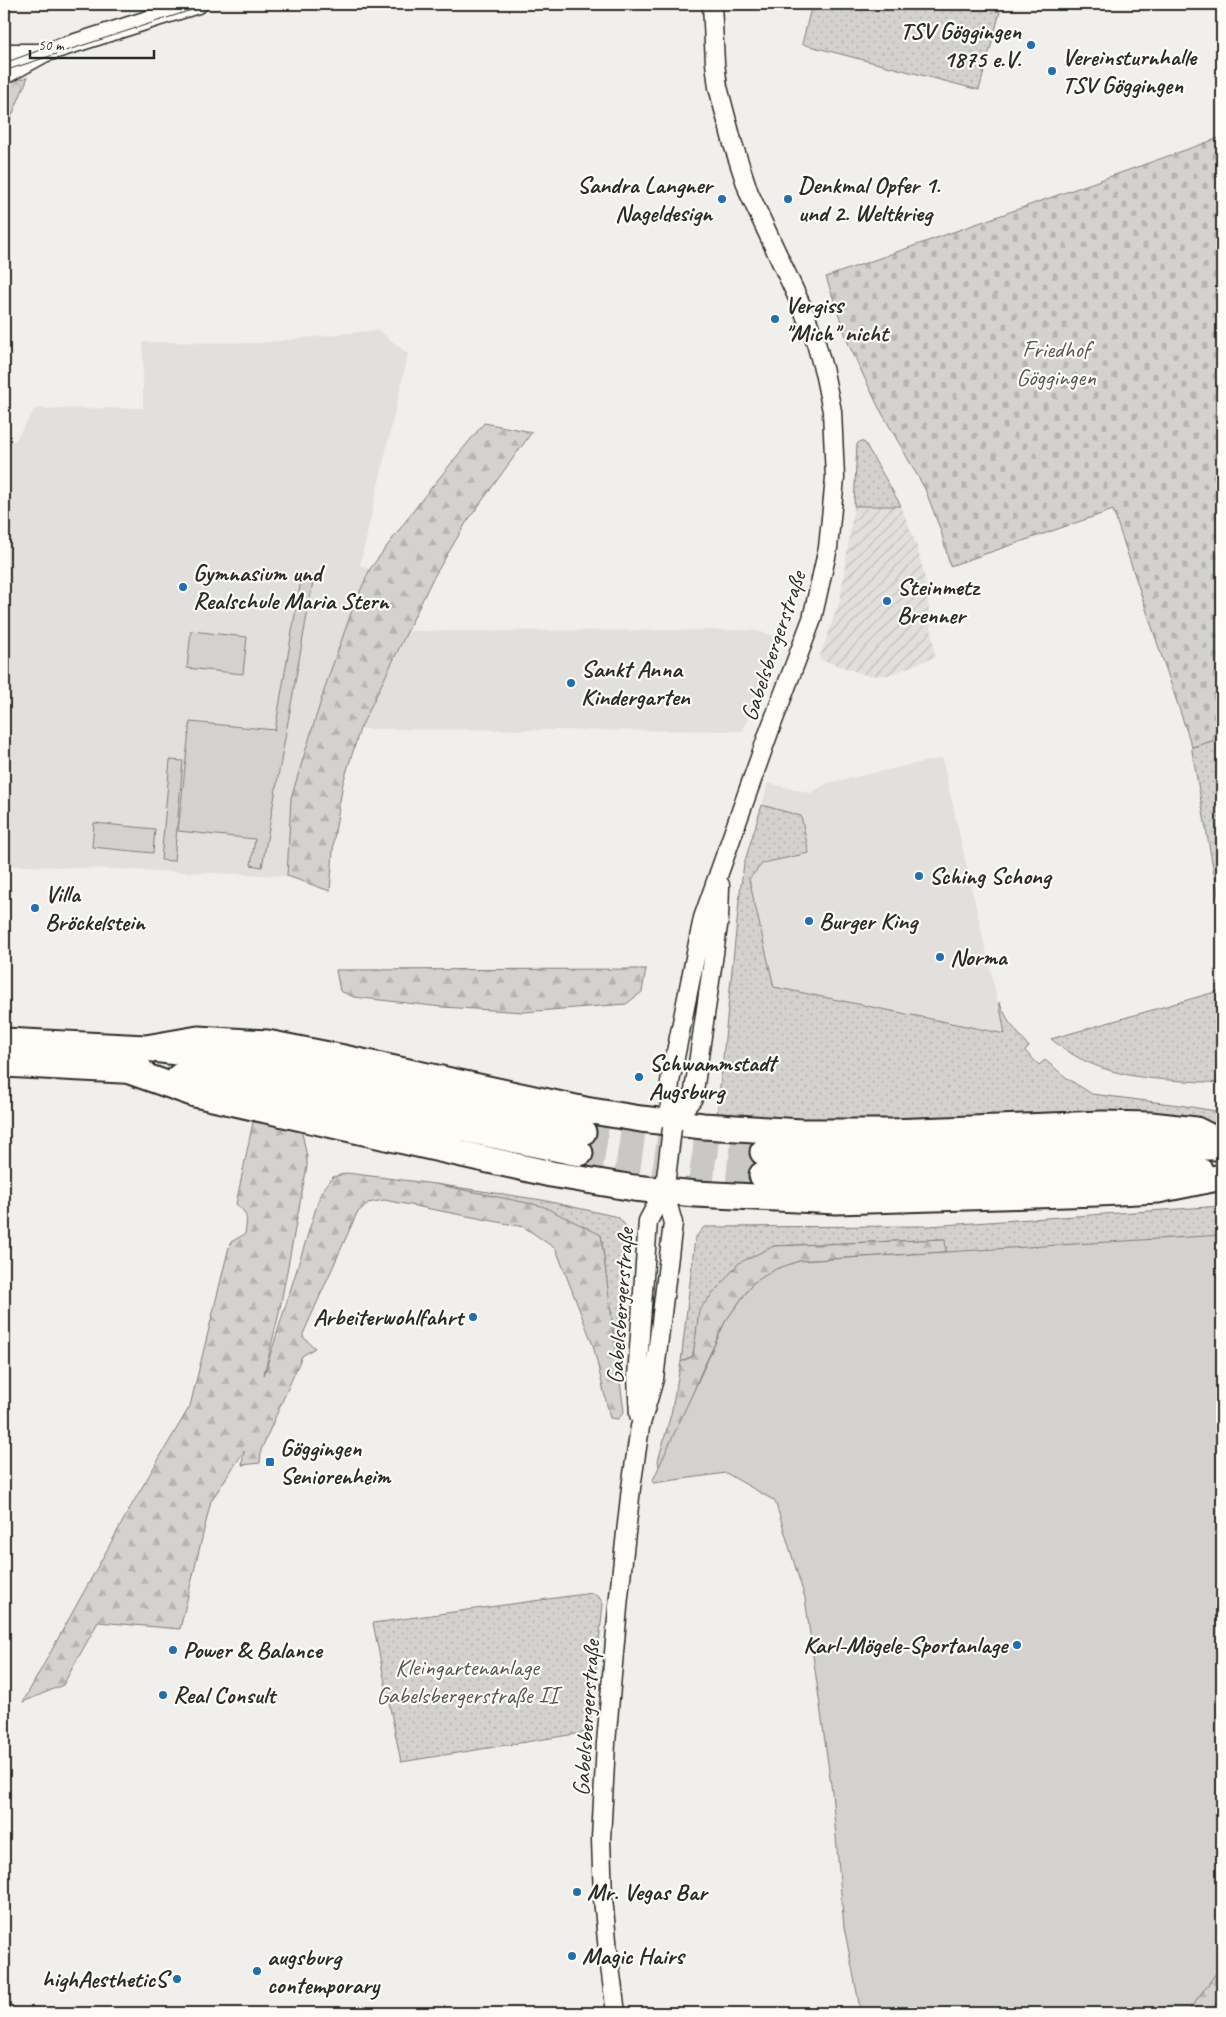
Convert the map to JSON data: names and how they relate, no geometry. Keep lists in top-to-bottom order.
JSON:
{
  "streets": {
    "street": ["Gabelsbergerstraße"]
  },
  "parks": ["Friedhof Göggingen", "Kleingartenanlage Gabelsbergerstraße II"],
  "places": {
    "other": [
      "TSV Göggingen 1875 e.V.",
      "Vereinsturnhalle TSV Göggingen",
      "Sandra Langner Nageldesign",
      "Denkmal Opfer 1. und 2. Weltkrieg",
      "Vergiss \"Mich\" nicht",
      "Gymnasium und Realschule Maria Stern",
      "Steinmetz Brenner",
      "Sankt Anna Kindergarten",
      "Sching Schong",
      "Villa Bröckelstein",
      "Burger King",
      "Norma",
      "Schwammstadt Augsburg",
      "Arbeiterwohlfahrt",
      "Karl-Mögele-Sportanlage",
      "Power & Balance",
      "Real Consult",
      "Mr. Vegas Bar",
      "Magic Hairs",
      "augsburg contemporary",
      "highAestheticS"
    ],
    "transit": ["Göggingen Seniorenheim"]
  },
  "scale_bar": "50 m"
}
